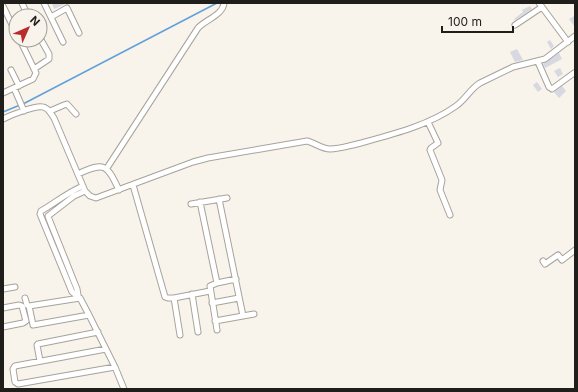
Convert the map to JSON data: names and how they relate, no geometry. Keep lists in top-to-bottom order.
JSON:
{
  "scale_bar": "100 m",
  "north": "top right"
}
